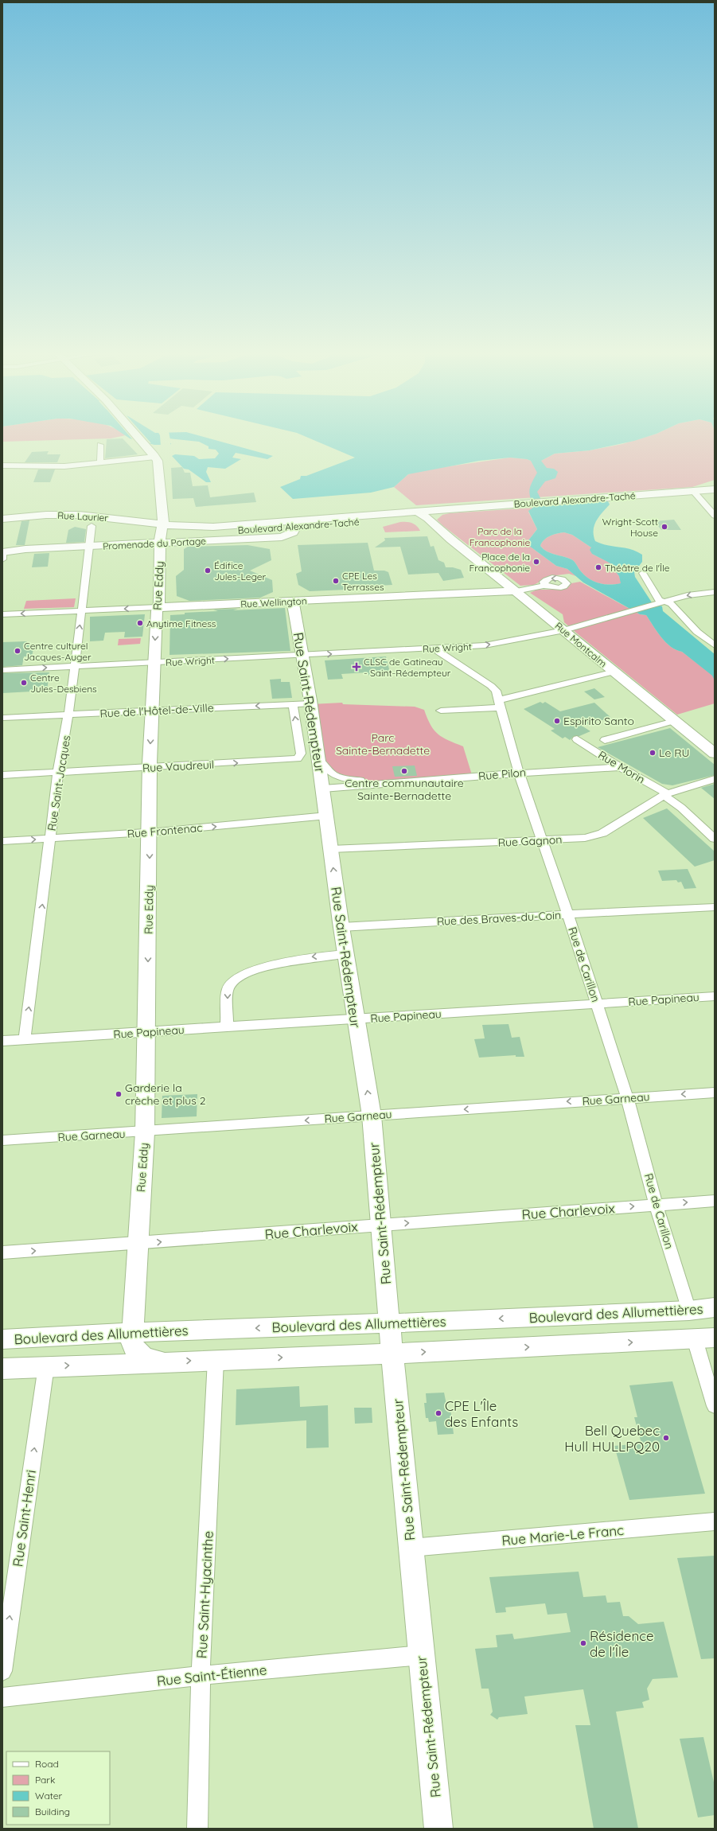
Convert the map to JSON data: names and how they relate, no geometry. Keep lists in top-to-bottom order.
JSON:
{
  "streets": {
    "main road": [
      "Boulevard Alexandre-Taché",
      "Rue Laurier",
      "Promenade du Portage",
      "Rue Eddy",
      "Rue Wellington",
      "Rue Montcalm",
      "Rue Saint-Rédempteur",
      "Boulevard des Allumettières"
    ],
    "street": [
      "Rue Wright",
      "Rue de l'Hôtel-de-Ville",
      "Rue Vaudreuil",
      "Rue Morin",
      "Rue Pilon",
      "Rue Saint-Jacques",
      "Rue Frontenac",
      "Rue Gagnon",
      "Rue des Braves-du-Coin",
      "Rue de Carillon",
      "Rue Papineau",
      "Rue Garneau",
      "Rue Charlevoix",
      "Rue Saint-Henri",
      "Rue Marie-Le Franc",
      "Rue Saint-Hyacinthe",
      "Rue Saint-Étienne"
    ]
  },
  "crossings": [
    ["Boulevard Alexandre-Taché", "Rue Laurier"],
    ["Boulevard Alexandre-Taché", "Promenade du Portage"],
    ["Boulevard Alexandre-Taché", "Rue Eddy"],
    ["Boulevard Alexandre-Taché", "Rue Montcalm"],
    ["Rue Laurier", "Rue Eddy"],
    ["Promenade du Portage", "Rue Eddy"],
    ["Promenade du Portage", "Rue Saint-Jacques"],
    ["Rue Eddy", "Rue Wellington"],
    ["Rue Eddy", "Rue Wright"],
    ["Rue Eddy", "Rue de l'Hôtel-de-Ville"],
    ["Rue Eddy", "Rue Vaudreuil"],
    ["Rue Eddy", "Rue Frontenac"],
    ["Rue Eddy", "Rue Papineau"],
    ["Rue Eddy", "Rue Garneau"],
    ["Rue Eddy", "Rue Charlevoix"],
    ["Rue Eddy", "Boulevard des Allumettières"],
    ["Rue Wellington", "Rue Montcalm"],
    ["Rue Wellington", "Rue Saint-Rédempteur"],
    ["Rue Wellington", "Rue Saint-Jacques"],
    ["Rue Montcalm", "Rue Wright"],
    ["Rue Wright", "Rue Saint-Rédempteur"],
    ["Rue Wright", "Rue Saint-Jacques"],
    ["Rue Wright", "Rue de Carillon"],
    ["Rue Saint-Rédempteur", "Rue de l'Hôtel-de-Ville"],
    ["Rue Saint-Rédempteur", "Rue Pilon"],
    ["Rue Saint-Rédempteur", "Rue Frontenac"],
    ["Rue Saint-Rédempteur", "Rue Gagnon"],
    ["Rue Saint-Rédempteur", "Rue des Braves-du-Coin"],
    ["Rue Saint-Rédempteur", "Rue Papineau"],
    ["Rue Saint-Rédempteur", "Rue Garneau"],
    ["Rue Saint-Rédempteur", "Rue Charlevoix"],
    ["Rue Saint-Rédempteur", "Boulevard des Allumettières"],
    ["Rue Saint-Rédempteur", "Rue Marie-Le Franc"],
    ["Rue Saint-Rédempteur", "Rue Saint-Étienne"],
    ["Rue de l'Hôtel-de-Ville", "Rue Vaudreuil"],
    ["Rue de l'Hôtel-de-Ville", "Rue Saint-Jacques"],
    ["Rue Vaudreuil", "Rue Saint-Jacques"],
    ["Rue Morin", "Rue Pilon"],
    ["Rue Morin", "Rue Gagnon"],
    ["Rue Pilon", "Rue de Carillon"],
    ["Rue Saint-Jacques", "Rue Frontenac"],
    ["Rue Saint-Jacques", "Rue Papineau"],
    ["Rue Gagnon", "Rue de Carillon"],
    ["Rue des Braves-du-Coin", "Rue de Carillon"],
    ["Rue de Carillon", "Rue Papineau"],
    ["Rue de Carillon", "Rue Garneau"],
    ["Rue de Carillon", "Rue Charlevoix"],
    ["Rue de Carillon", "Boulevard des Allumettières"],
    ["Rue Saint-Hyacinthe", "Rue Saint-Étienne"]
  ],
  "one_way": [
    "Rue de l'Hôtel-de-Ville",
    "Rue Saint-Jacques",
    "Rue Frontenac",
    "Rue Garneau",
    "Rue Charlevoix",
    "Rue Saint-Henri"
  ],
  "parks": ["Parc de la Francophonie", "Parc Sainte-Bernadette"],
  "places": {
    "other": [
      "Wright-Scott House",
      "Place de la Francophonie",
      "Théâtre de l'Île",
      "Édifice Jules-Leger",
      "CPE Les Terrasses",
      "Anytime Fitness",
      "Centre culturel Jacques-Auger",
      "Centre Jules-Desbiens",
      "Espirito Santo",
      "Le RU",
      "Centre communautaire Sainte-Bernadette",
      "Garderie la crèche et plus 2",
      "CPE L'Île des Enfants",
      "Bell Quebec Hull HULLPQ20",
      "Résidence de l'Île"
    ],
    "health": ["CLSC de Gatineau - Saint-Rédempteur"]
  },
  "legend": [
    "Road",
    "Park",
    "Water",
    "Building"
  ]
}
